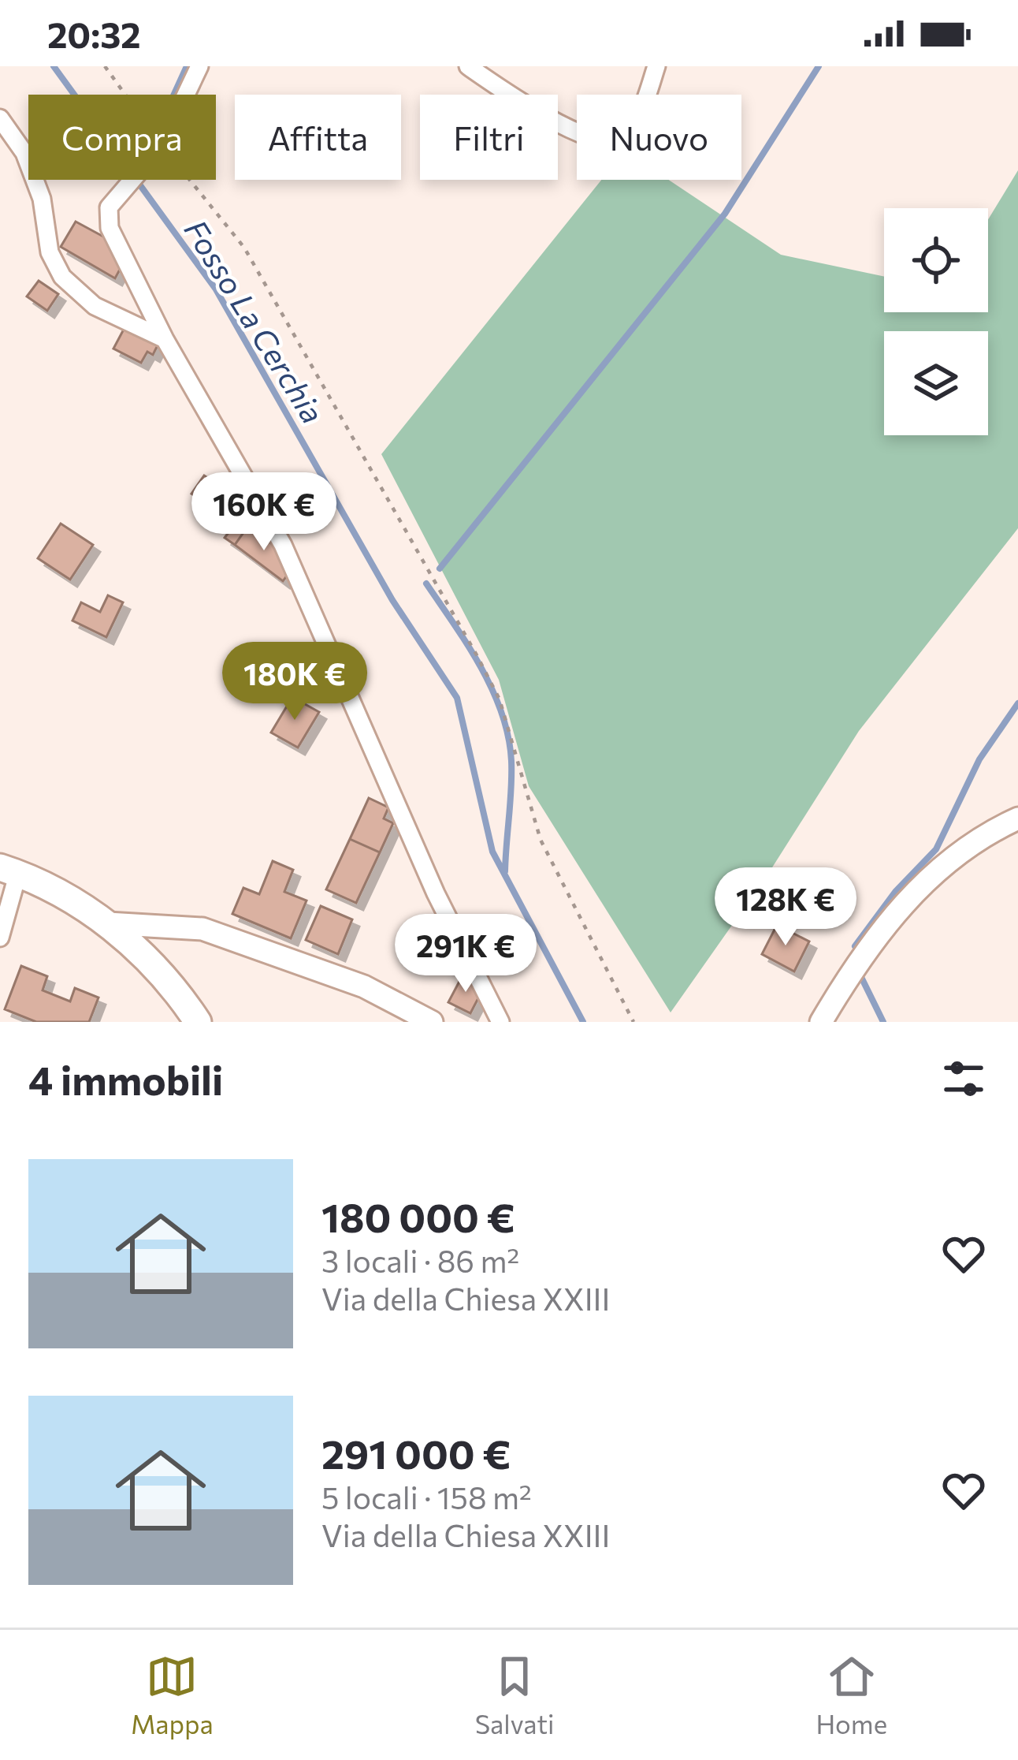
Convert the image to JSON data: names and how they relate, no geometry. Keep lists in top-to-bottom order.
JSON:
{
  "water": ["Fosso La Cerchia"],
  "page": {
    "status": "20:32",
    "chip": [
      "Compra",
      "Affitta",
      "Filtri",
      "Nuovo"
    ],
    "price": [
      "160K €",
      "180K €",
      "128K €",
      "291K €"
    ],
    "heading": "4 immobili",
    "list": [
      {
        "name": "180 000 €",
        "note": "3 locali · 86 m² · Via della Chiesa XXIII"
      },
      {
        "name": "291 000 €",
        "note": "5 locali · 158 m² · Via della Chiesa XXIII"
      }
    ],
    "tabs": ["Mappa", "Salvati", "Home"]
  }
}
